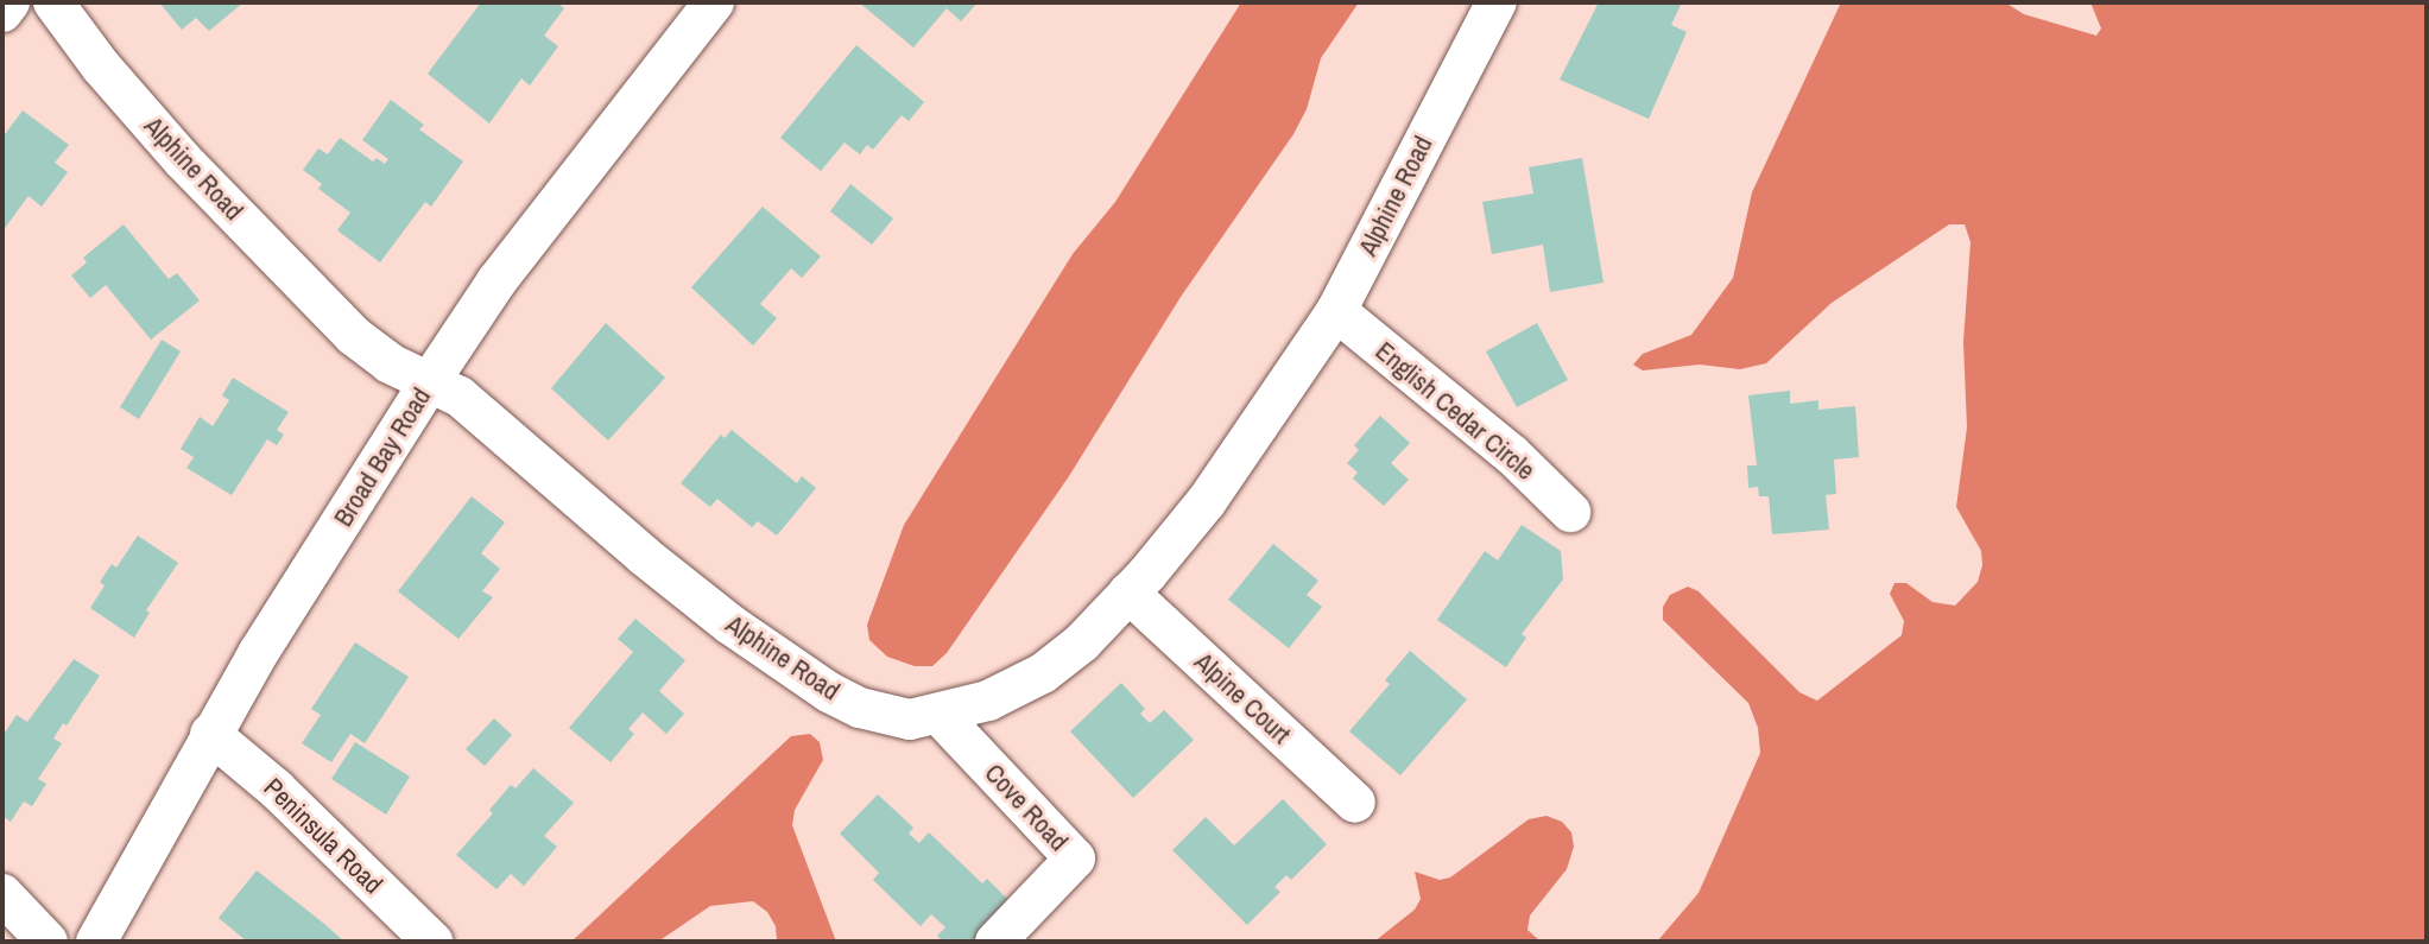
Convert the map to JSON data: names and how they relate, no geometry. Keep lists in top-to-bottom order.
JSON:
{
  "streets": {
    "street": [
      "Alphine Road",
      "English Cedar Circle",
      "Broad Bay Road",
      "Alpine Court",
      "Cove Road",
      "Peninsula Road"
    ]
  },
  "crossings": [
    ["Alphine Road", "English Cedar Circle"],
    ["Alphine Road", "Broad Bay Road"],
    ["Alphine Road", "Alpine Court"],
    ["Alphine Road", "Cove Road"],
    ["Broad Bay Road", "Peninsula Road"]
  ]
}
